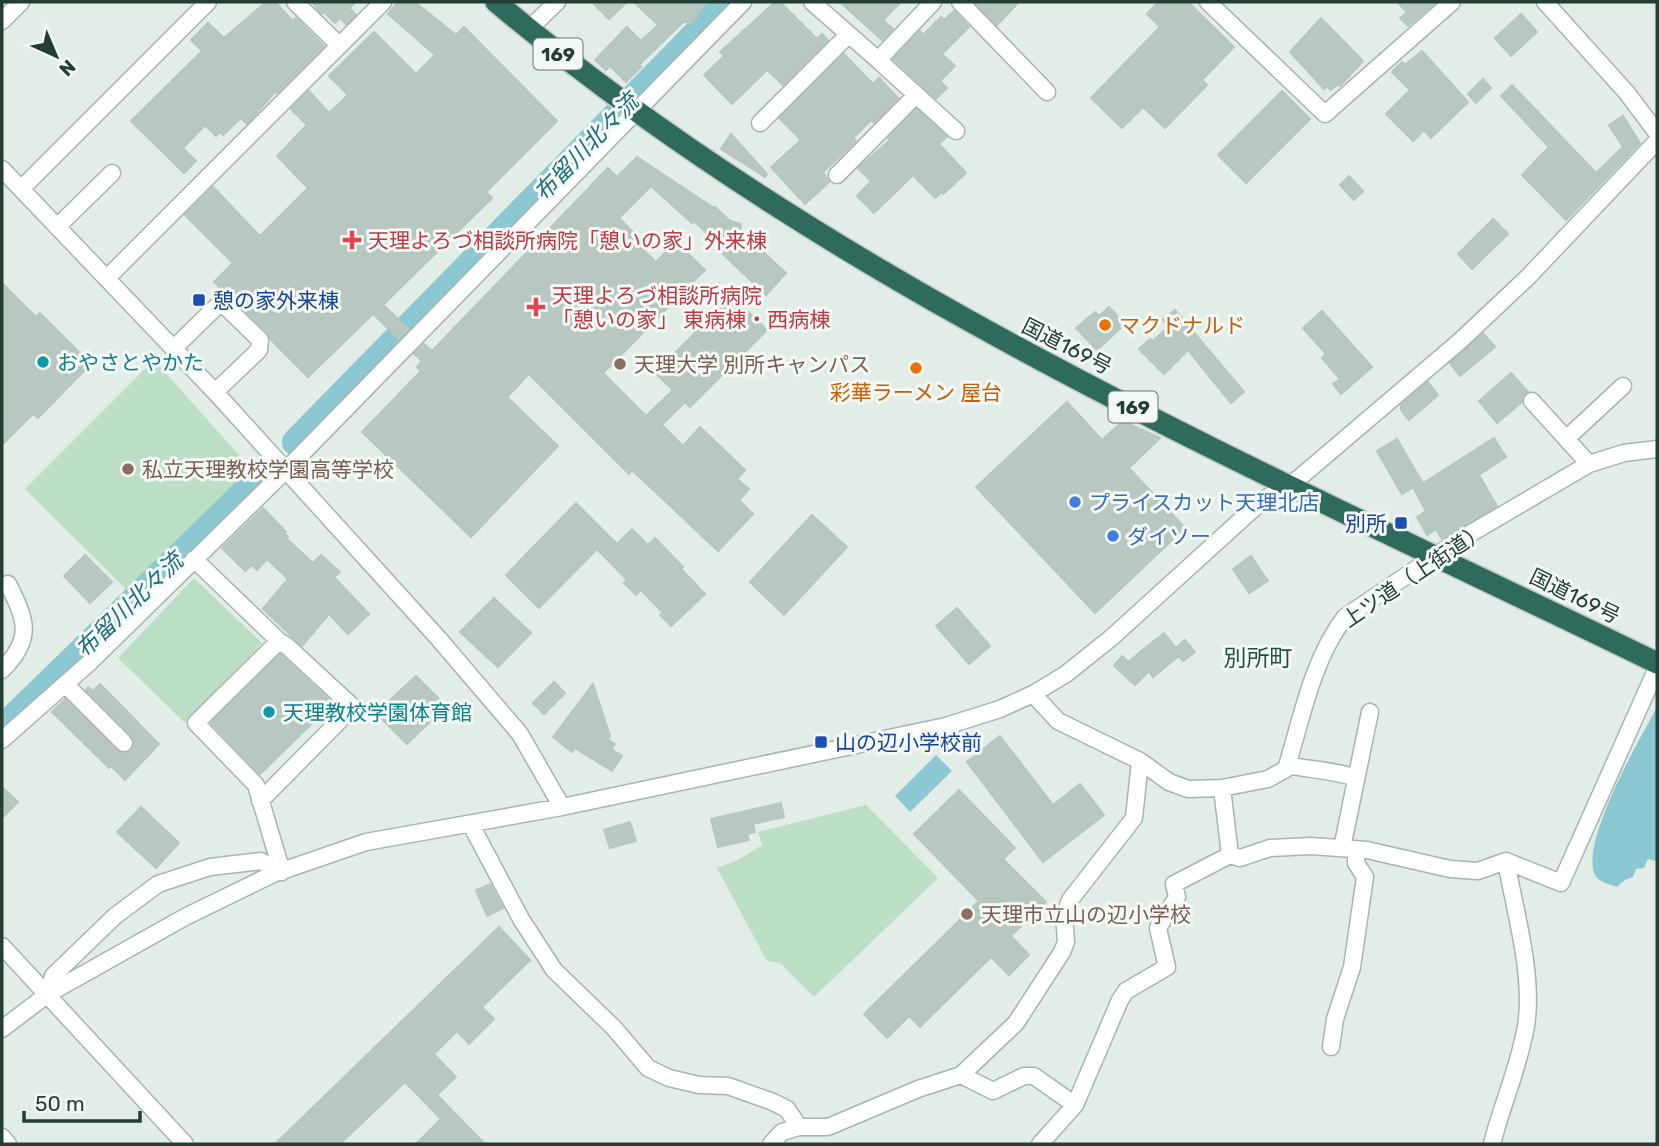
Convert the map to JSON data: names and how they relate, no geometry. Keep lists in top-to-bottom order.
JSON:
{
  "streets": {
    "highway": ["169", "国道169号"],
    "street": ["上ツ道（上街道）"]
  },
  "crossings": [
    ["国道169号", "上ツ道（上街道）"]
  ],
  "districts": ["別所町"],
  "water": ["布留川北々流"],
  "places": {
    "health": ["天理よろづ相談所病院「憩いの家」外来棟", "天理よろづ相談所病院 「憩いの家」 東病棟・西病棟"],
    "transit": ["憩の家外来棟", "別所", "山の辺小学校前"],
    "other": [
      "マクドナルド",
      "おやさとやかた",
      "天理大学 別所キャンパス",
      "彩華ラーメン 屋台",
      "私立天理教校学園高等学校",
      "プライスカット天理北店",
      "ダイソー",
      "天理教校学園体育館",
      "天理市立山の辺小学校"
    ]
  },
  "scale_bar": "50 m",
  "north": "bottom right"
}
